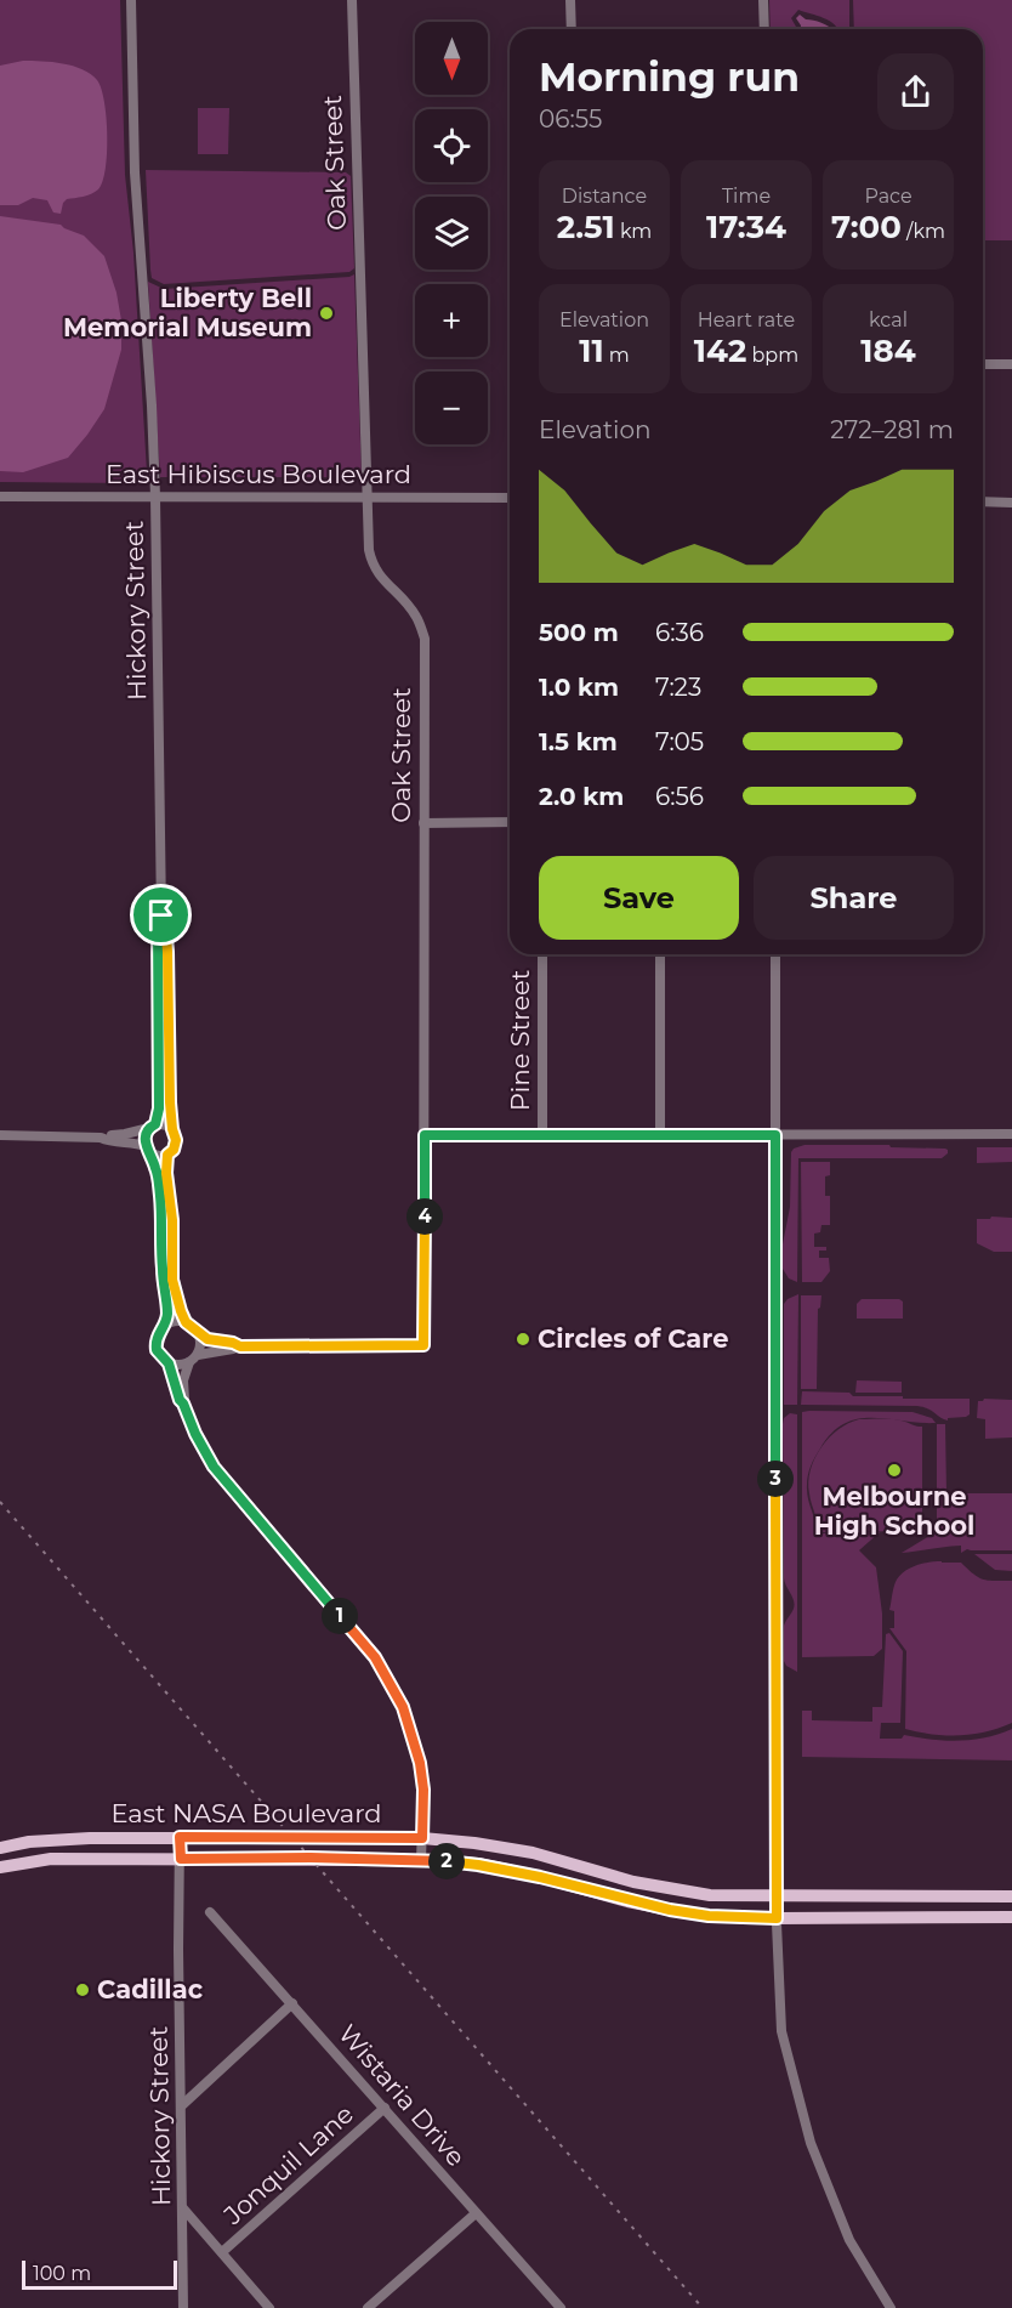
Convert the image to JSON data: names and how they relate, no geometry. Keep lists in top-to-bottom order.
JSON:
{
  "streets": {
    "main road": ["East NASA Boulevard"],
    "street": [
      "Oak Street",
      "East Hibiscus Boulevard",
      "Hickory Street",
      "Pine Street",
      "Wistaria Drive",
      "Jonquil Lane"
    ]
  },
  "crossings": [
    ["Oak Street", "East Hibiscus Boulevard"],
    ["East Hibiscus Boulevard", "Hickory Street"],
    ["Hickory Street", "East NASA Boulevard"],
    ["Wistaria Drive", "Jonquil Lane"]
  ],
  "places": [
    "Liberty Bell Memorial Museum",
    "Circles of Care",
    "Melbourne High School",
    "Cadillac"
  ],
  "scale_bar": "100 m",
  "north": "bottom",
  "page": {
    "map_buttons": ["+", "−"],
    "heading": ["Morning run", "06:55"],
    "stats": [
      ["Distance", "2.51 km"],
      ["Time", "17:34"],
      ["Pace", "7:00 /km"],
      ["Elevation", "11 m"],
      ["Heart rate", "142 bpm"],
      ["kcal", "184"]
    ],
    "chart": ["Elevation", "272–281 m"],
    "list": [
      {
        "name": "500 m",
        "note": "6:36"
      },
      {
        "name": "1.0 km",
        "note": "7:23"
      },
      {
        "name": "1.5 km",
        "note": "7:05"
      },
      {
        "name": "2.0 km",
        "note": "6:56"
      }
    ],
    "buttons": ["Save", "Share"],
    "pins": [
      "4",
      "3",
      "1",
      "2"
    ],
    "scale": "100 m"
  }
}
